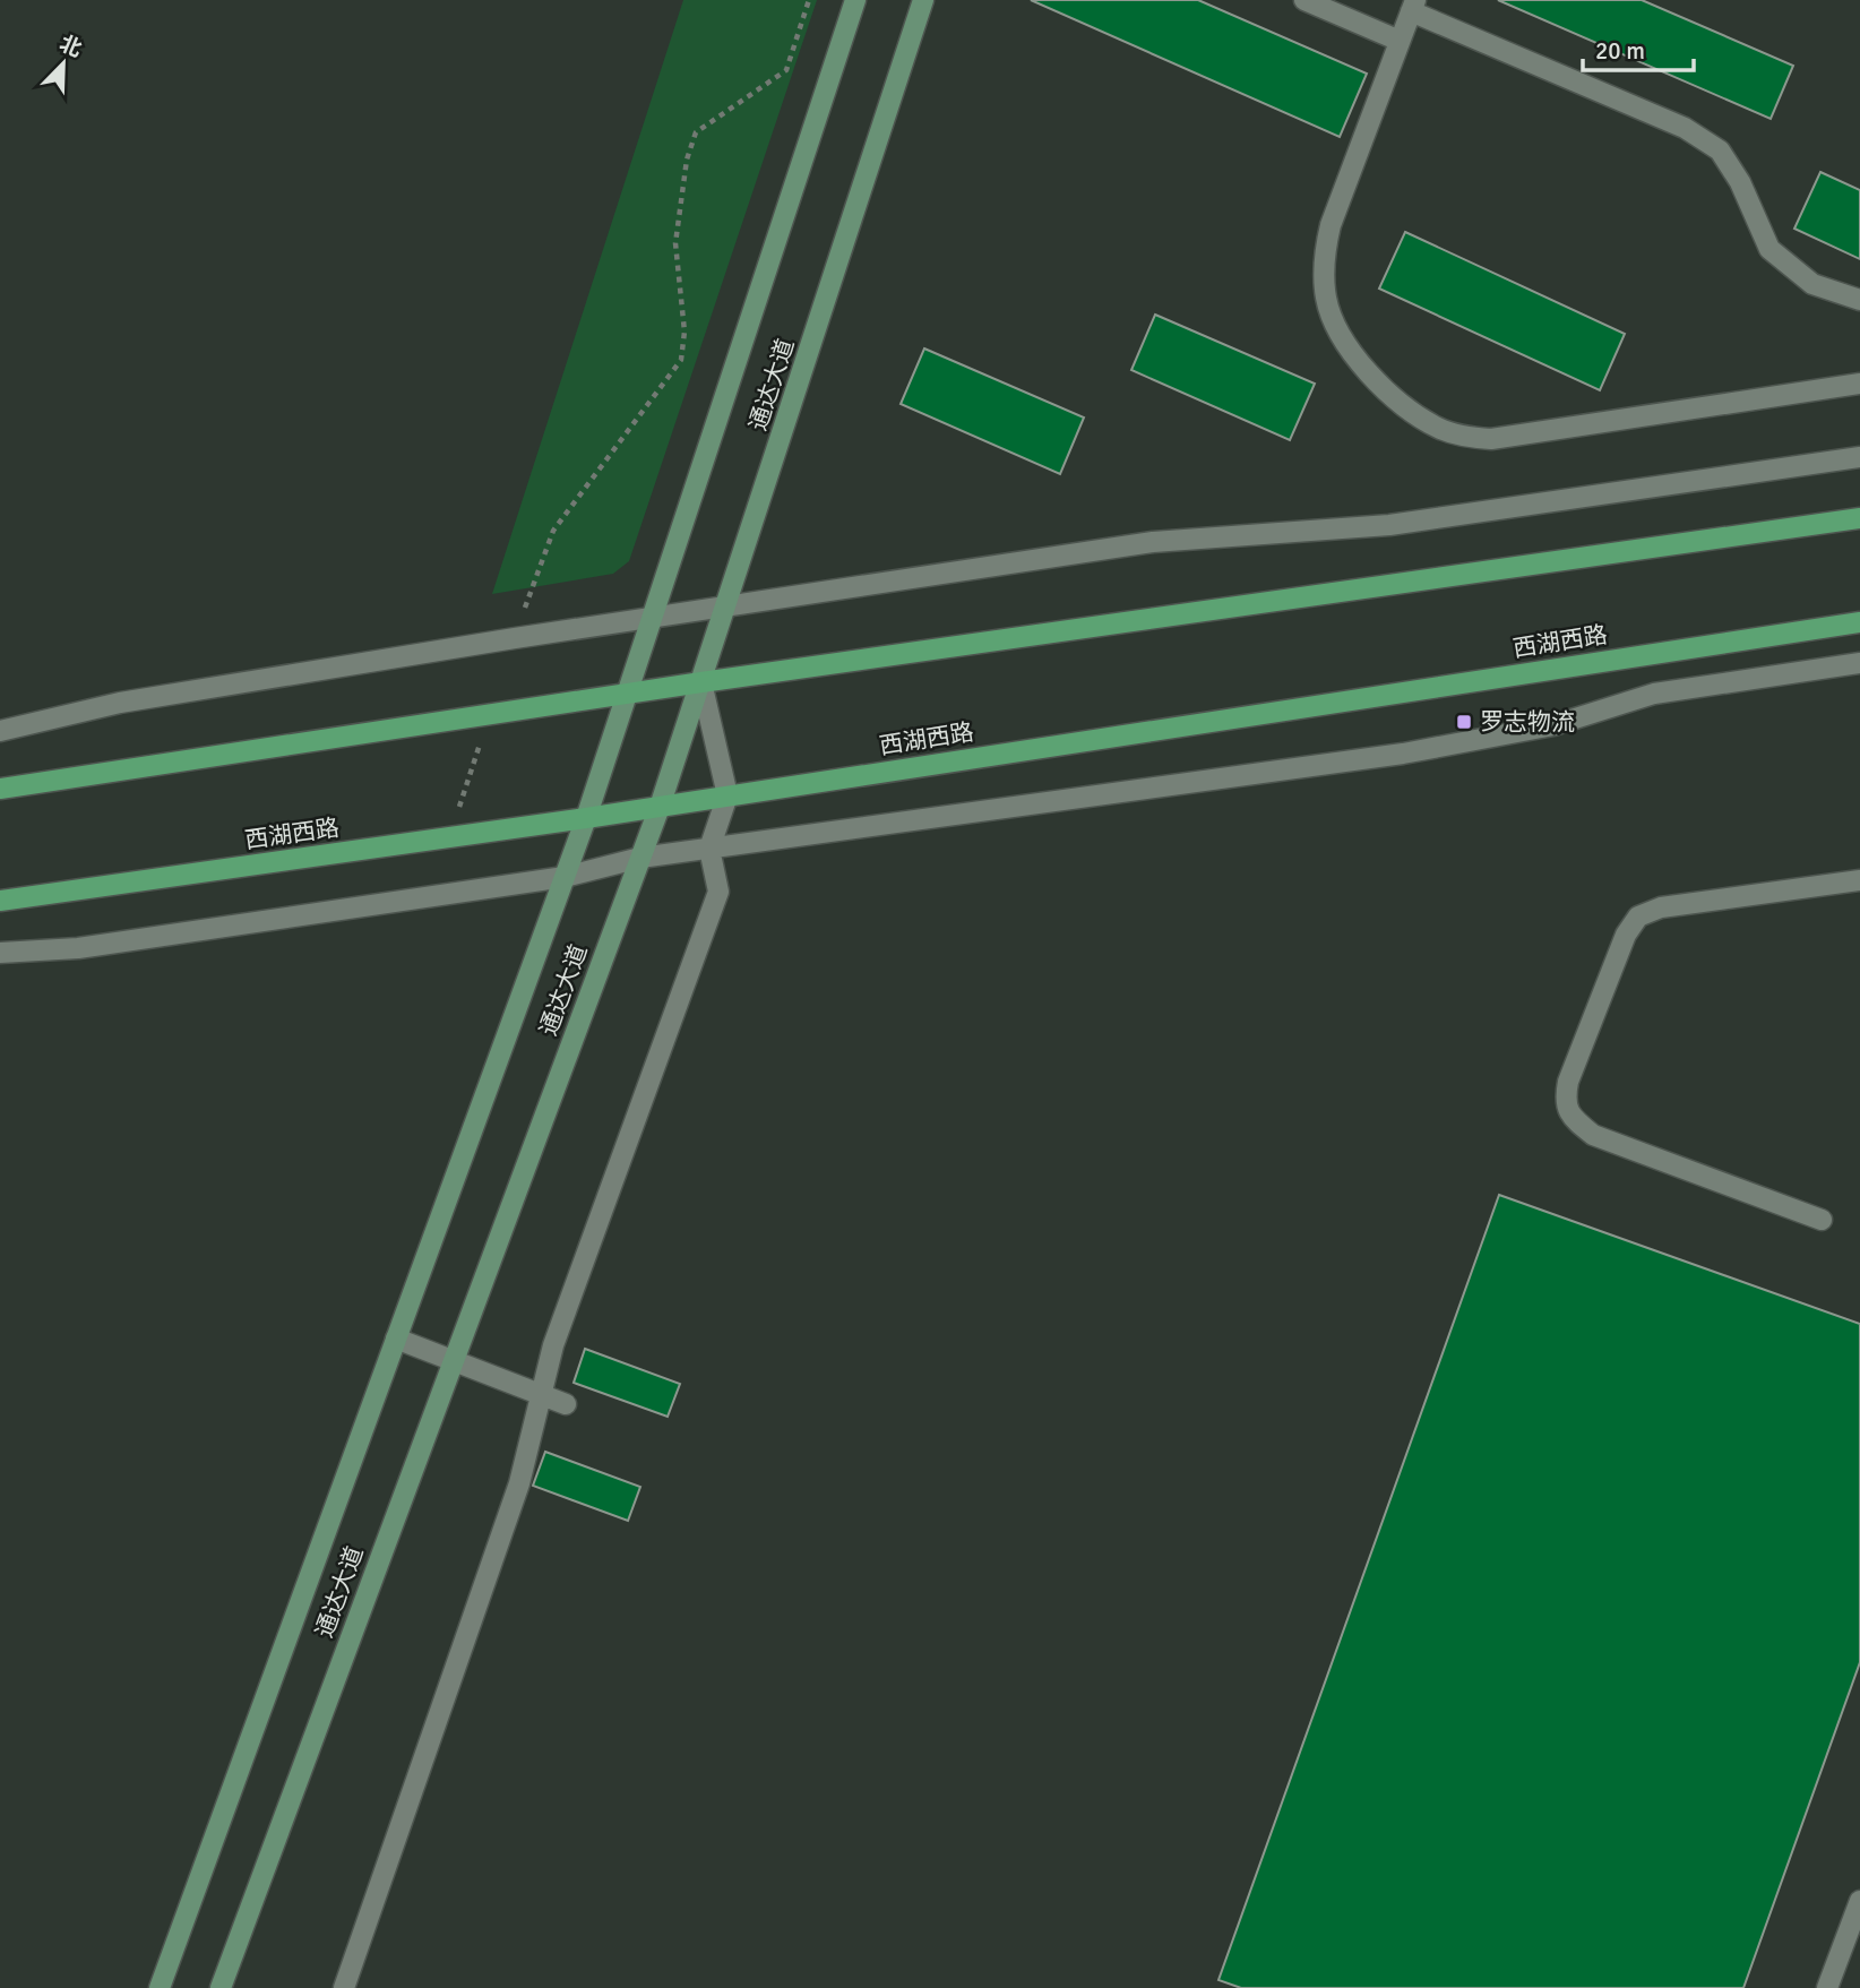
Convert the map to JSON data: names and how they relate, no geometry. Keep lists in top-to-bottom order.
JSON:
{
  "streets": {
    "main road": ["通达大道", "西湖西路"]
  },
  "crossings": [
    ["通达大道", "西湖西路"]
  ],
  "places": {
    "transit": ["罗志物流"]
  },
  "scale_bar": "20 m",
  "north": "top right"
}
